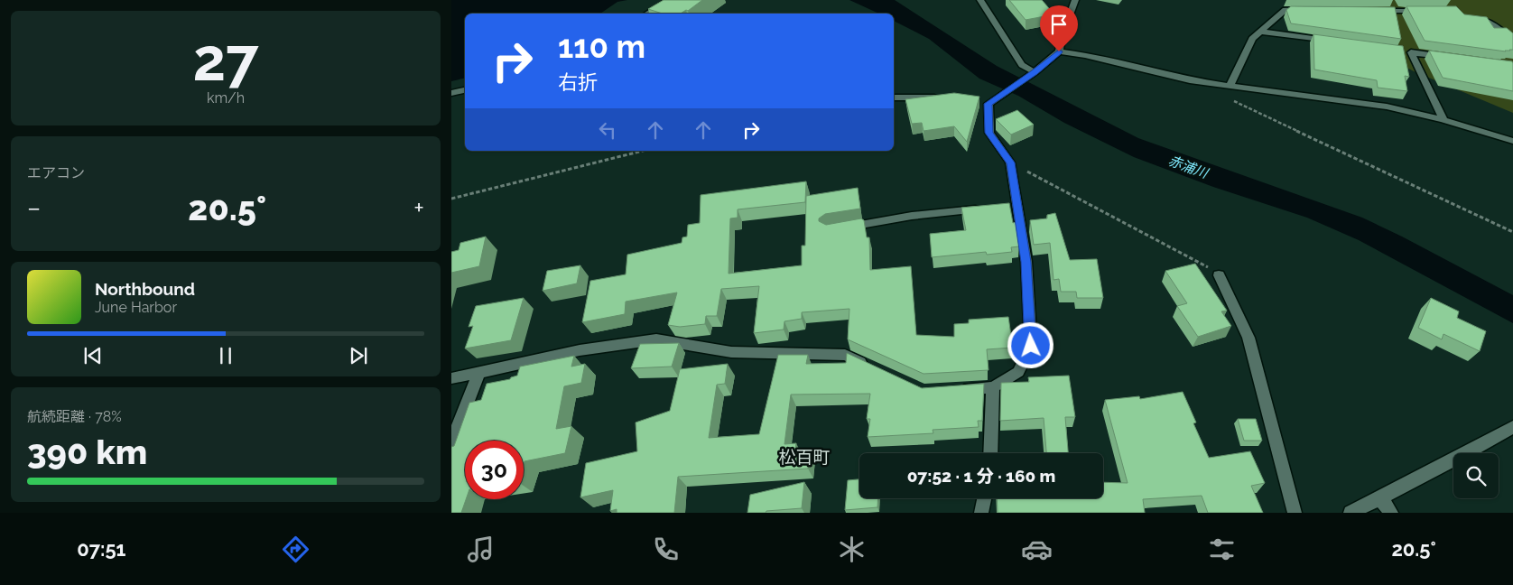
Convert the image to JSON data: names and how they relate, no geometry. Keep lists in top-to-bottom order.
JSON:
{
  "districts": ["松百町"],
  "water": ["赤浦川"],
  "page": {
    "tile": [
      ["27", "km/h"],
      "エアコン",
      ["航続距離 · 78%", "390 km"]
    ],
    "turn": ["110 m", "右折"],
    "heat": ["−", "20.5°", "+"],
    "song": ["Northbound", "June Harbor"],
    "limit": "30",
    "trip": "07:52 · 1 分 · 160 m",
    "tabs": ["07:51", "20.5°"]
  }
}
